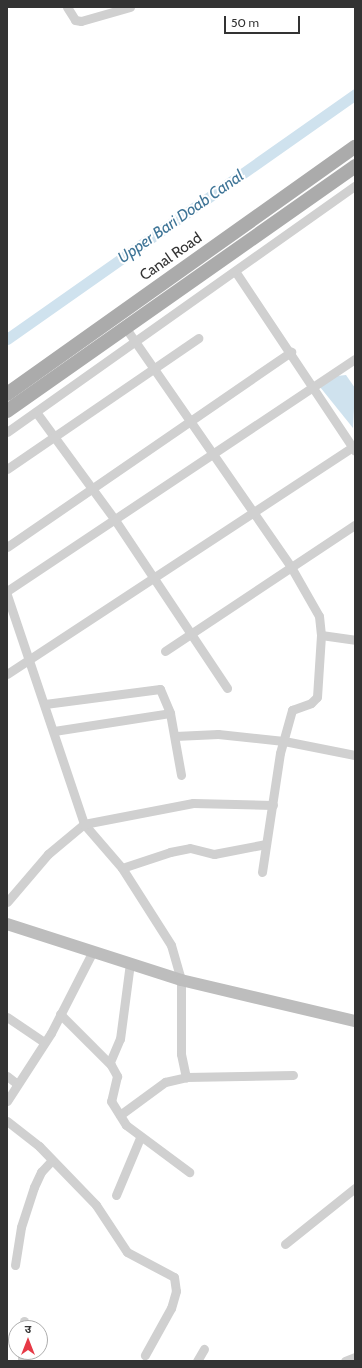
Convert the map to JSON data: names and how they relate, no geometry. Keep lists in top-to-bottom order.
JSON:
{
  "streets": {
    "main road": ["Canal Road"]
  },
  "water": ["Upper Bari Doab Canal"],
  "scale_bar": "50 m",
  "north": "top"
}
